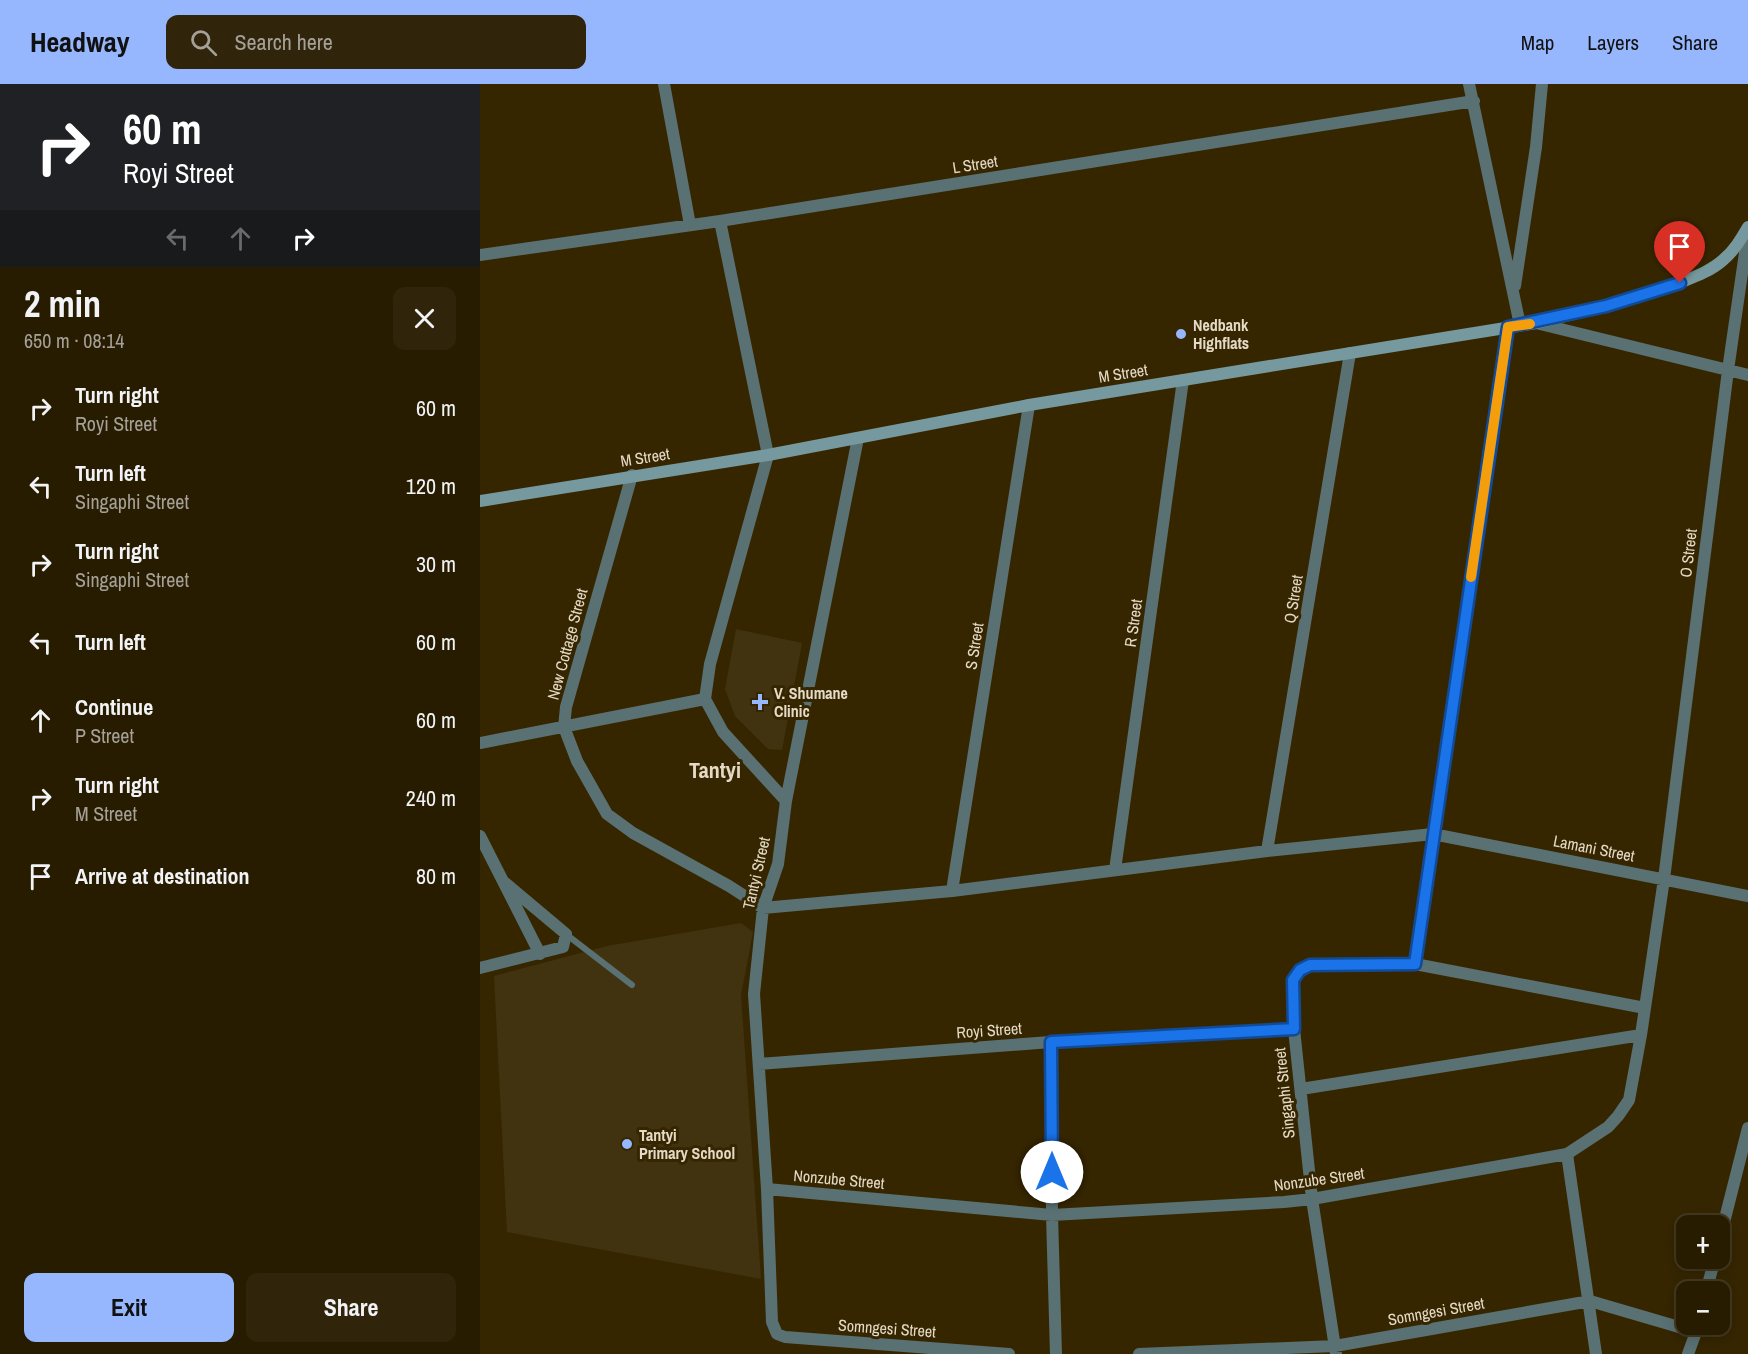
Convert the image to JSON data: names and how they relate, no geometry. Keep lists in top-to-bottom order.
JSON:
{
  "streets": {
    "street": [
      "L Street",
      "M Street",
      "O Street",
      "Q Street",
      "R Street",
      "New Cottage Street",
      "S Street",
      "Lamani Street",
      "Tantyi Street",
      "Royi Street",
      "Singaphi Street",
      "Nonzube Street",
      "Somngesi Street"
    ]
  },
  "crossings": [
    ["M Street", "Q Street"],
    ["M Street", "R Street"],
    ["M Street", "New Cottage Street"],
    ["M Street", "S Street"],
    ["M Street", "Tantyi Street"],
    ["O Street", "Lamani Street"],
    ["O Street", "Nonzube Street"],
    ["Q Street", "Lamani Street"],
    ["R Street", "Lamani Street"],
    ["S Street", "Lamani Street"],
    ["Lamani Street", "Tantyi Street"],
    ["Lamani Street", "Nonzube Street"],
    ["Tantyi Street", "Royi Street"],
    ["Tantyi Street", "Nonzube Street"],
    ["Tantyi Street", "Somngesi Street"],
    ["Royi Street", "Singaphi Street"],
    ["Singaphi Street", "Nonzube Street"],
    ["Singaphi Street", "Somngesi Street"]
  ],
  "districts": ["Tantyi"],
  "places": {
    "other": ["Nedbank Highflats", "Tantyi Primary School"],
    "health": ["V. Shumane Clinic"]
  },
  "page": {
    "header": "Headway",
    "search": "Search here",
    "nav": ["Map", "Layers", "Share"],
    "turn": ["60 m", "Royi Street"],
    "heading": ["2 min", "650 m · 08:14"],
    "list": [
      {
        "name": "Turn right",
        "note": "Royi Street",
        "value": "60 m"
      },
      {
        "name": "Turn left",
        "note": "Singaphi Street",
        "value": "120 m"
      },
      {
        "name": "Turn right",
        "note": "Singaphi Street",
        "value": "30 m"
      },
      {
        "name": "Turn left",
        "value": "60 m"
      },
      {
        "name": "Continue",
        "note": "P Street",
        "value": "60 m"
      },
      {
        "name": "Turn right",
        "note": "M Street",
        "value": "240 m"
      },
      {
        "name": "Arrive at destination",
        "value": "80 m"
      }
    ],
    "map_buttons": ["+", "−"],
    "buttons": ["Exit", "Share"]
  }
}
